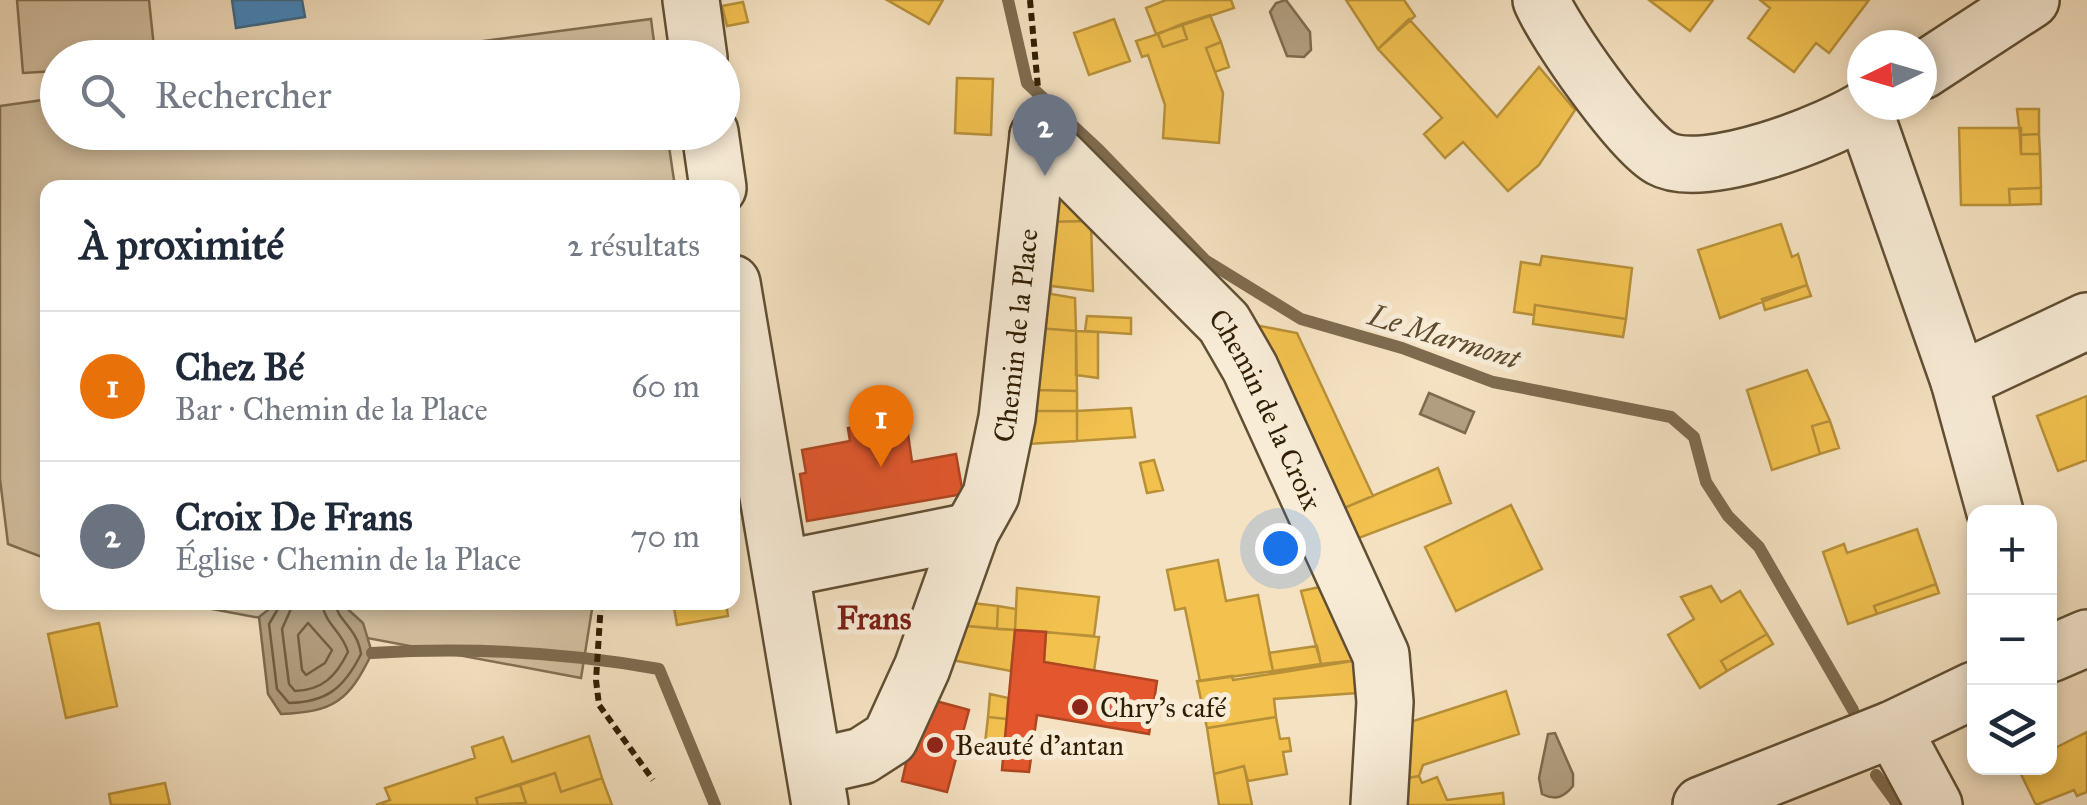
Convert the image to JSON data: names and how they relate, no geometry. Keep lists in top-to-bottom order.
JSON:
{
  "streets": {
    "street": ["Chemin de la Place", "Chemin de la Croix"]
  },
  "crossings": [
    ["Chemin de la Place", "Chemin de la Croix"]
  ],
  "districts": ["Frans"],
  "water": ["Le Marmont"],
  "places": ["Chry's café", "Beauté d'antan"],
  "north": "left",
  "page": {
    "search": "Rechercher",
    "pins": ["2", "1"],
    "heading": ["À proximité", "2 résultats"],
    "list": [
      {
        "mark": "1",
        "name": "Chez Bé",
        "note": "Bar · Chemin de la Place",
        "value": "60 m"
      },
      {
        "mark": "2",
        "name": "Croix De Frans",
        "note": "Église · Chemin de la Place",
        "value": "70 m"
      }
    ],
    "map_buttons": ["+", "−"]
  }
}
